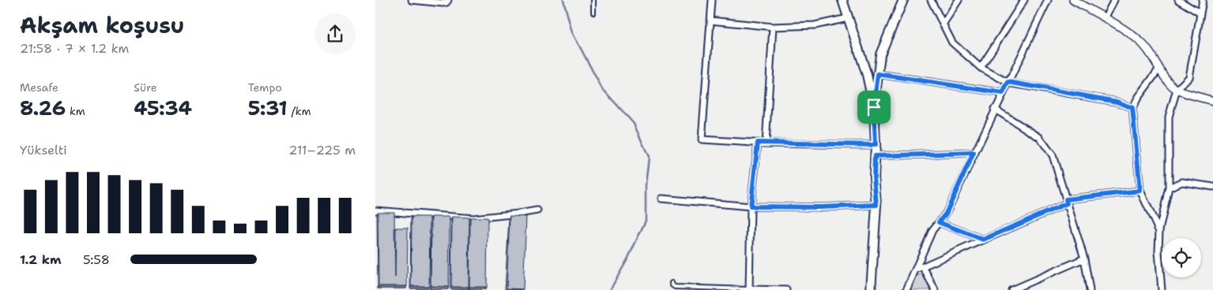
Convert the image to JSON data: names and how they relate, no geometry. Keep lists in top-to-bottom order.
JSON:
{
  "page": {
    "heading": ["Akşam koşusu", "21:58 · 7 × 1.2 km"],
    "stats": [
      ["Mesafe", "8.26 km"],
      ["Süre", "45:34"],
      ["Tempo", "5:31 /km"]
    ],
    "chart": ["Yükselti", "211–225 m"],
    "list": [
      {
        "name": "1.2 km",
        "note": "5:58"
      }
    ]
  }
}
